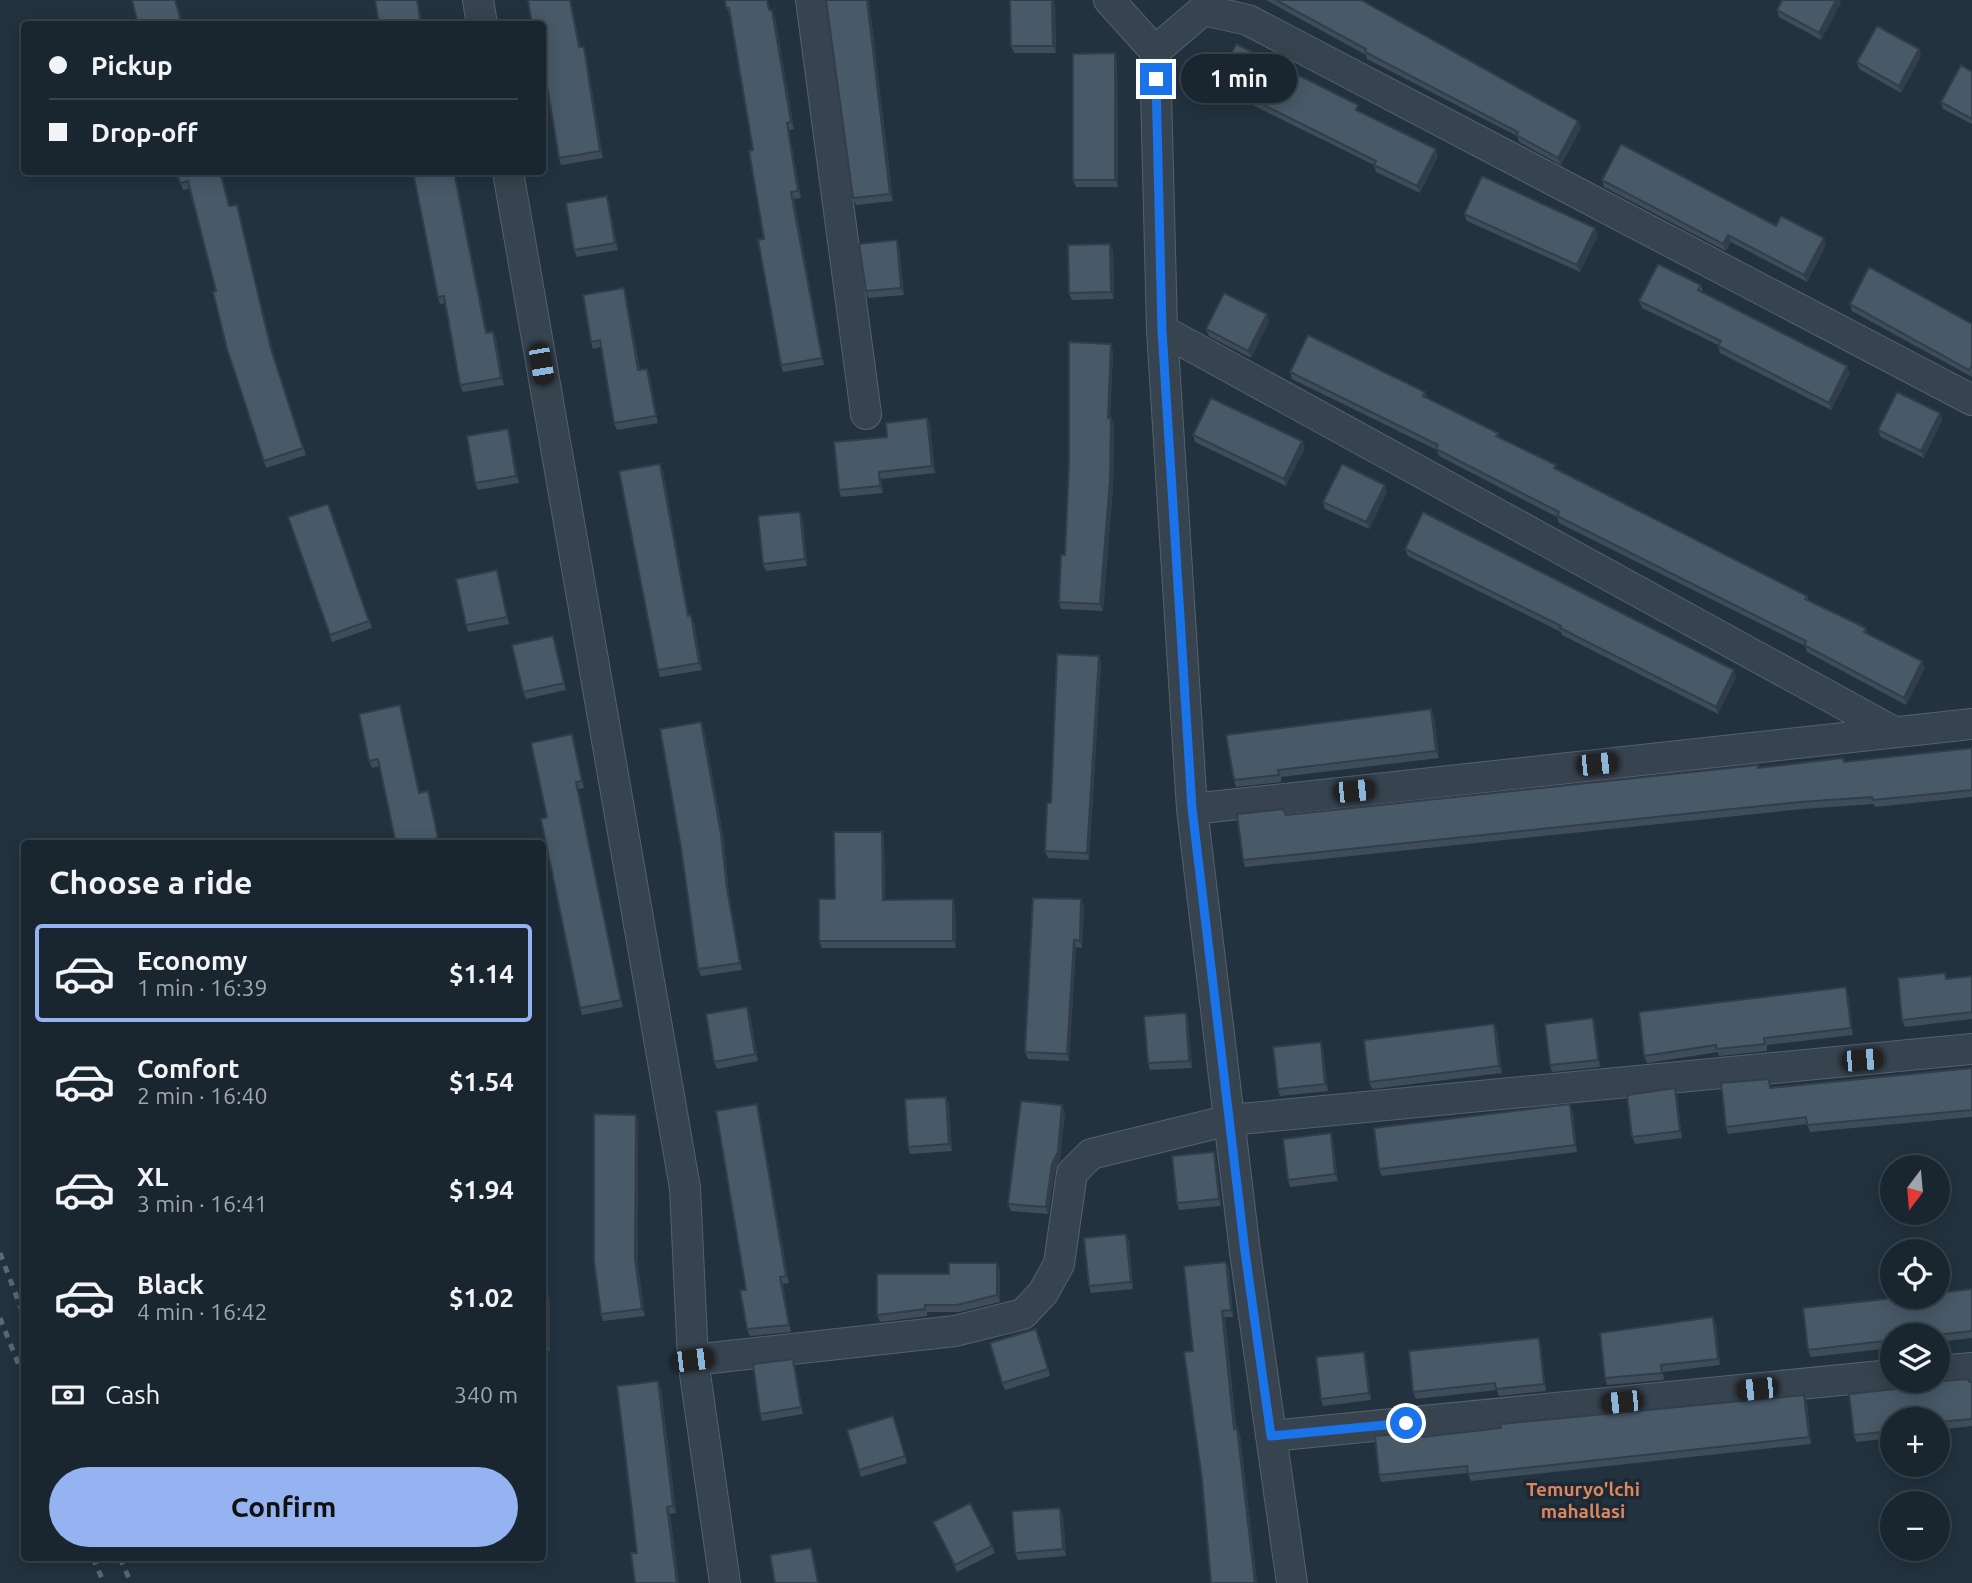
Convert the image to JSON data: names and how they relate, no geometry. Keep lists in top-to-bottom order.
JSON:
{
  "districts": ["Temuryo'lchi mahallasi"],
  "north": "bottom",
  "page": {
    "banner": ["Pickup", "Drop-off"],
    "bubble": "1 min",
    "heading": "Choose a ride",
    "list": [
      {
        "name": "Economy",
        "note": "1 min · 16:39",
        "value": "$1.14"
      },
      {
        "name": "Comfort",
        "note": "2 min · 16:40",
        "value": "$1.54"
      },
      {
        "name": "XL",
        "note": "3 min · 16:41",
        "value": "$1.94"
      },
      {
        "name": "Black",
        "note": "4 min · 16:42",
        "value": "$1.02"
      }
    ],
    "map_buttons": ["+", "−"],
    "pay": ["Cash", "340 m"],
    "buttons": "Confirm"
  }
}
